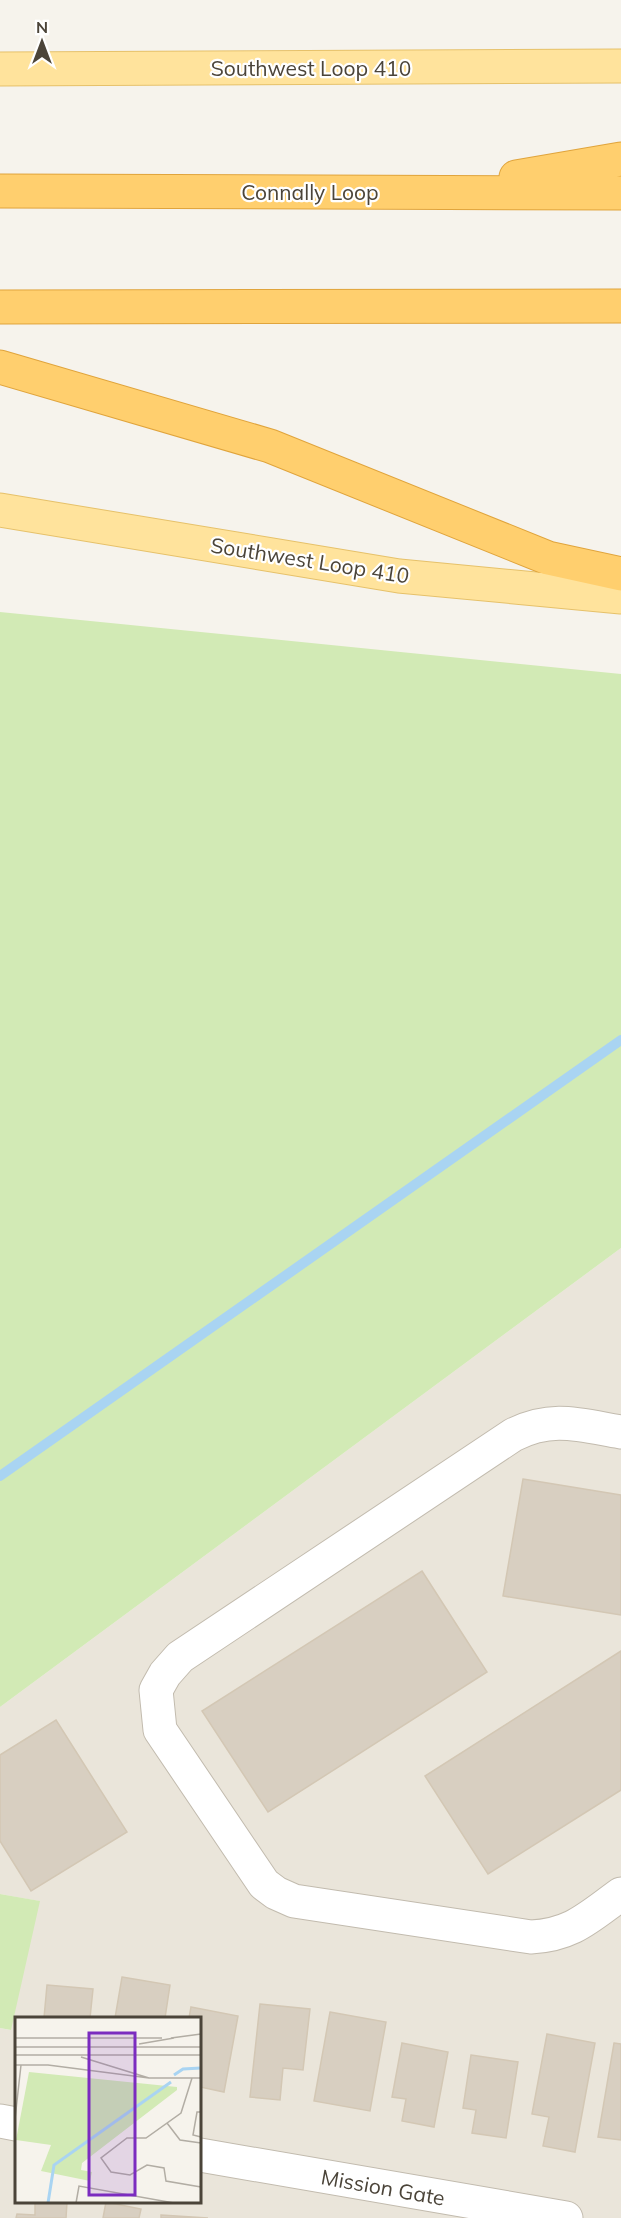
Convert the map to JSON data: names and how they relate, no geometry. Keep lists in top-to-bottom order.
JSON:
{
  "streets": {
    "highway": ["Connally Loop"],
    "main road": ["Southwest Loop 410"],
    "street": ["Mission Gate"]
  },
  "north": "top"
}
